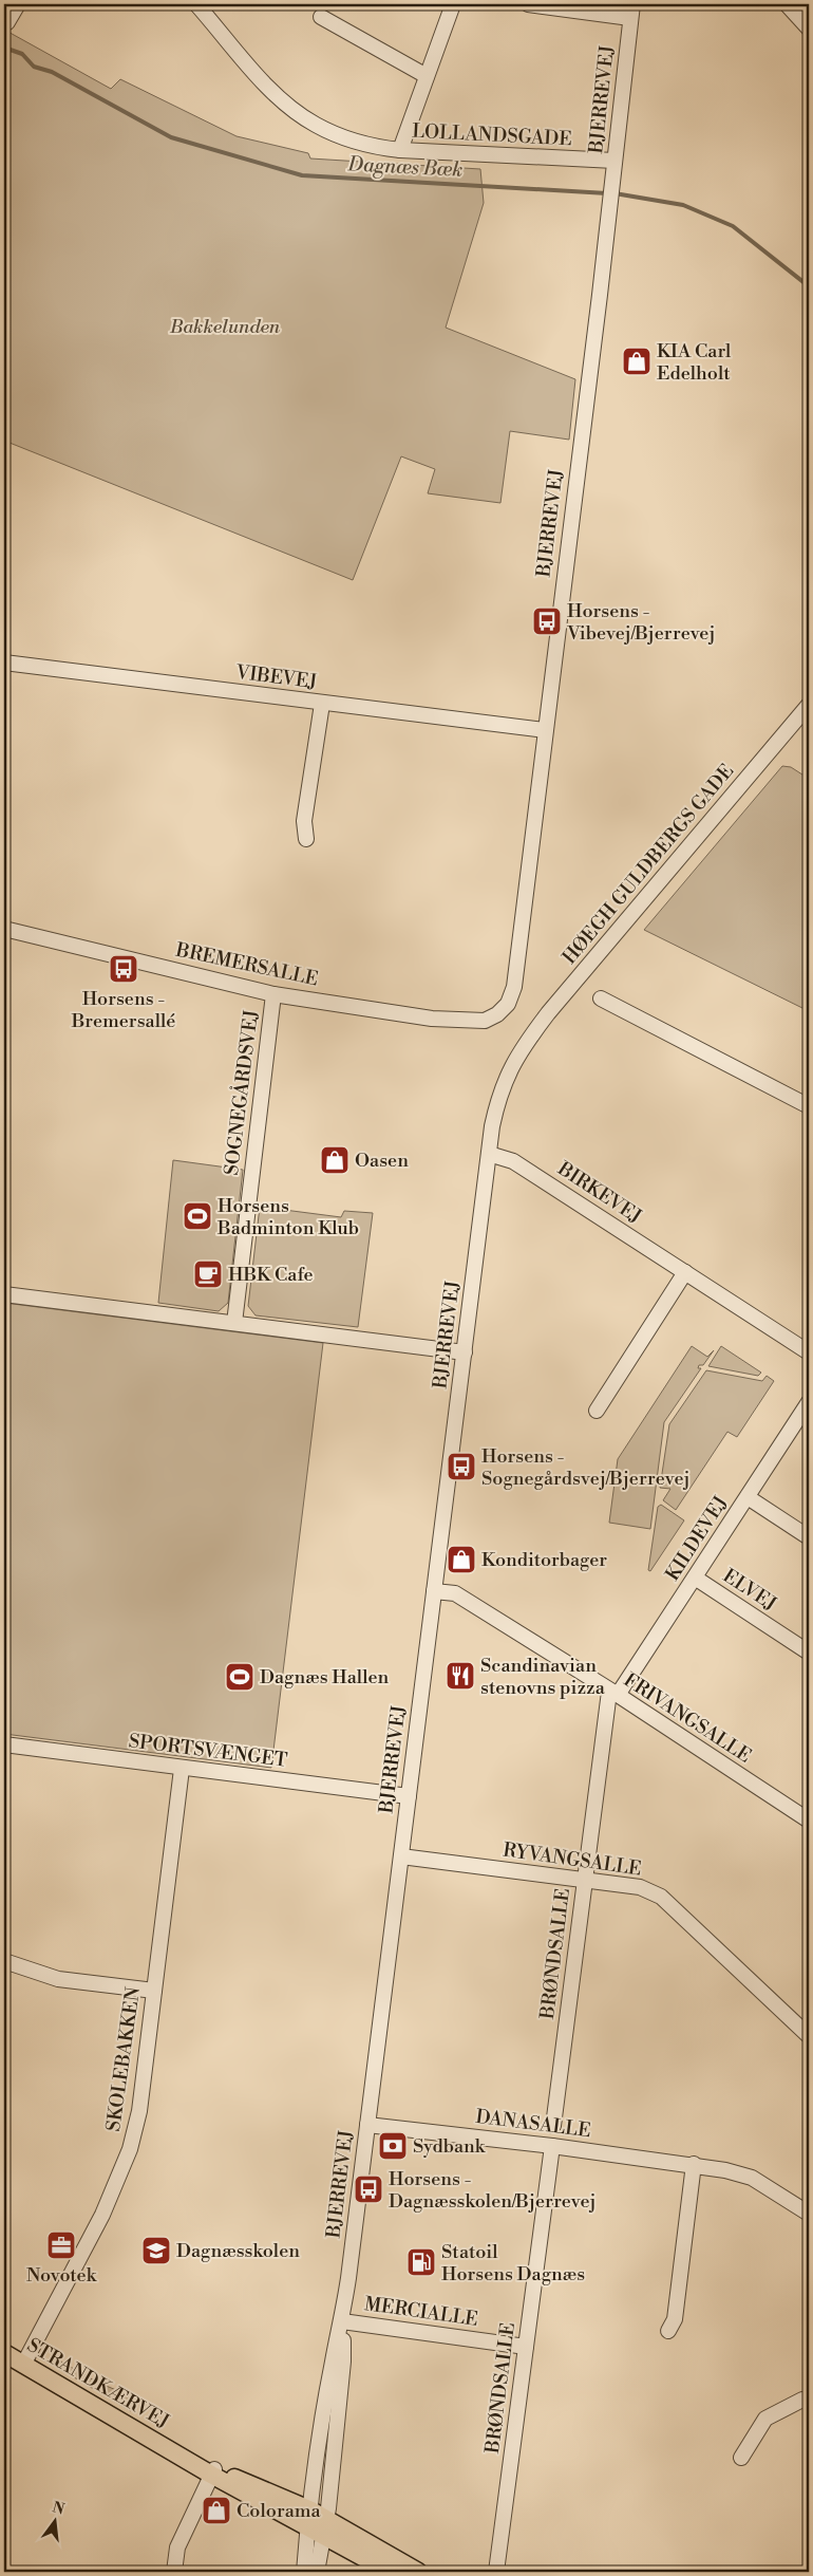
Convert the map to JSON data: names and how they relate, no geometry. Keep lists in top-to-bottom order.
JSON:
{
  "streets": {
    "main road": ["STRANDKÆRVEJ"],
    "street": [
      "BJERREVEJ",
      "LOLLANDSGADE",
      "VIBEVEJ",
      "HØEGH GULDBERGS GADE",
      "BREMERSALLE",
      "SOGNEGÅRDSVEJ",
      "BIRKEVEJ",
      "KILDEVEJ",
      "ELVEJ",
      "FRIVANGSALLE",
      "SPORTSVÆNGET",
      "RYVANGSALLE",
      "BRØNDSALLE",
      "SKOLEBAKKEN",
      "DANASALLE",
      "MERCIALLE"
    ]
  },
  "crossings": [
    ["BJERREVEJ", "LOLLANDSGADE"],
    ["BJERREVEJ", "VIBEVEJ"],
    ["BJERREVEJ", "HØEGH GULDBERGS GADE"],
    ["BJERREVEJ", "BREMERSALLE"],
    ["BJERREVEJ", "BIRKEVEJ"],
    ["BJERREVEJ", "FRIVANGSALLE"],
    ["BJERREVEJ", "SPORTSVÆNGET"],
    ["BJERREVEJ", "RYVANGSALLE"],
    ["BJERREVEJ", "DANASALLE"],
    ["BJERREVEJ", "MERCIALLE"],
    ["BJERREVEJ", "STRANDKÆRVEJ"],
    ["BREMERSALLE", "SOGNEGÅRDSVEJ"],
    ["KILDEVEJ", "ELVEJ"],
    ["KILDEVEJ", "FRIVANGSALLE"],
    ["KILDEVEJ", "BRØNDSALLE"],
    ["FRIVANGSALLE", "BRØNDSALLE"],
    ["SPORTSVÆNGET", "SKOLEBAKKEN"],
    ["RYVANGSALLE", "BRØNDSALLE"],
    ["BRØNDSALLE", "DANASALLE"],
    ["BRØNDSALLE", "MERCIALLE"],
    ["SKOLEBAKKEN", "STRANDKÆRVEJ"]
  ],
  "water": ["Dagnæs Bæk"],
  "parks": ["Bakkelunden"],
  "places": {
    "shop": [
      "KIA Carl Edelholt",
      "Oasen",
      "Konditorbager",
      "Colorama"
    ],
    "bus stop": [
      "Horsens - Vibevej/Bjerrevej",
      "Horsens - Bremersallé",
      "Horsens - Sognegårdsvej/Bjerrevej",
      "Horsens - Dagnæsskolen/Bjerrevej"
    ],
    "sports": ["Horsens Badminton Klub", "Dagnæs Hallen"],
    "cafe": ["HBK Cafe"],
    "restaurant": ["Scandinavian stenovns pizza"],
    "bank": ["Sydbank"],
    "office": ["Novotek"],
    "school or university": ["Dagnæsskolen"],
    "fuel station": ["Statoil Horsens Dagnæs"]
  },
  "north": "top"
}
